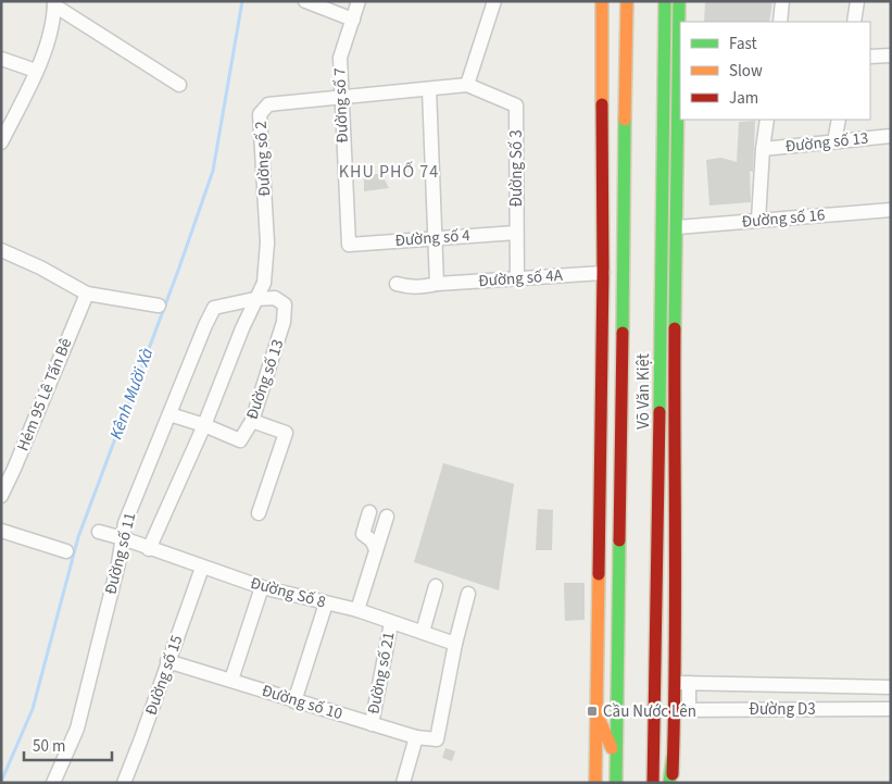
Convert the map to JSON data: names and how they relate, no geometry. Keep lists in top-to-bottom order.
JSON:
{
  "streets": {
    "main road": ["Võ Văn Kiệt"],
    "street": [
      "Đường số 7",
      "Đường số 13",
      "Đường số 2",
      "Đường Số 3",
      "Đường số 16",
      "Đường số 4",
      "Đường số 4A",
      "Hẻm 95 Lê Tấn Bê",
      "Đường số 11",
      "Đường Số 8",
      "Đường số 21",
      "Đường số 15",
      "Đường số 10",
      "Đường D3"
    ]
  },
  "crossings": [
    ["Đường số 7", "Đường số 2"],
    ["Đường số 7", "Đường số 4"],
    ["Đường số 13", "Đường số 2"],
    ["Đường số 13", "Đường số 11"],
    ["Đường số 2", "Đường Số 3"],
    ["Đường số 2", "Đường số 11"],
    ["Đường Số 3", "Đường số 4"],
    ["Đường Số 3", "Đường số 4A"],
    ["Đường số 16", "Võ Văn Kiệt"],
    ["Võ Văn Kiệt", "Đường D3"],
    ["Đường số 11", "Đường Số 8"],
    ["Đường Số 8", "Đường số 21"],
    ["Đường Số 8", "Đường số 15"],
    ["Đường Số 8", "Đường số 10"],
    ["Đường số 21", "Đường số 10"],
    ["Đường số 15", "Đường số 10"]
  ],
  "districts": ["KHU PHỐ 74"],
  "water": ["Kênh Mười Xà"],
  "places": {
    "transit": ["Cầu Nước Lên"]
  },
  "legend": ["Fast", "Slow", "Jam"],
  "scale_bar": "50 m"
}
